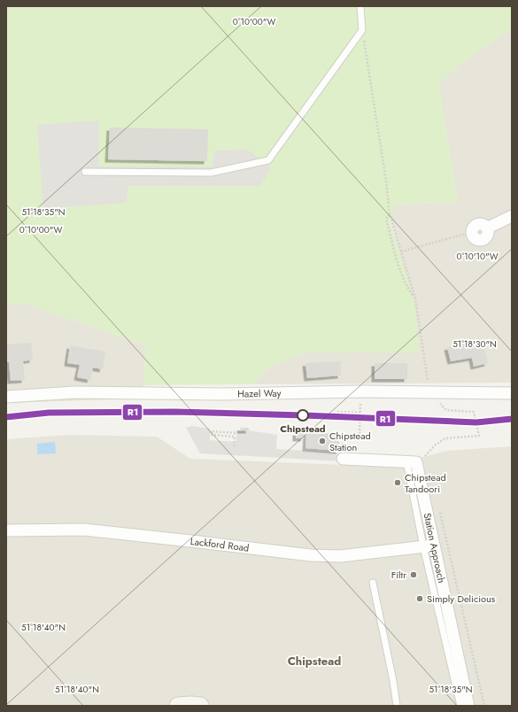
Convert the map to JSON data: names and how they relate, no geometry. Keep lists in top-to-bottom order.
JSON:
{
  "streets": {
    "street": ["Hazel Way", "Lackford Road", "Station Approach"]
  },
  "crossings": [
    ["Lackford Road", "Station Approach"]
  ],
  "districts": ["Chipstead"],
  "places": [
    "Chipstead",
    "Chipstead Station",
    "Chipstead Tandoori",
    "Filtr",
    "Simply Delicious"
  ],
  "lines": ["transit line R1"],
  "coordinates": [
    "0°10'00\"W",
    "51°18'35\"N",
    "0°10'10\"W",
    "51°18'30\"N",
    "51°18'40\"N"
  ]
}
